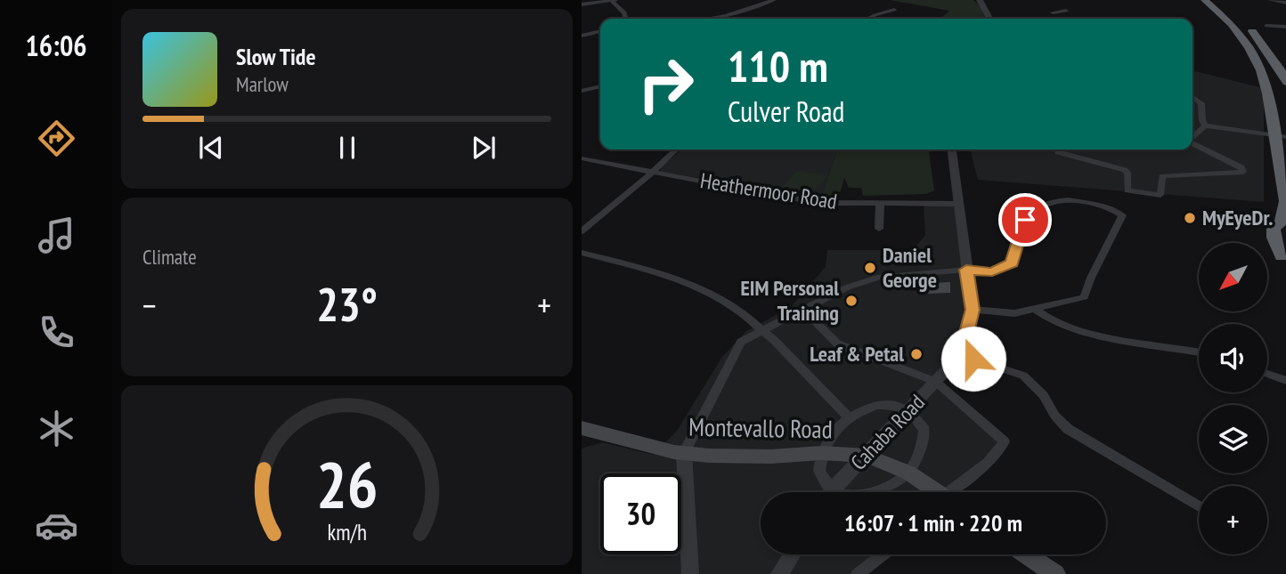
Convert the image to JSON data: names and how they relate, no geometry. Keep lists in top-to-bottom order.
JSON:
{
  "streets": {
    "main road": ["Montevallo Road"],
    "street": ["Heathermoor Road", "Cahaba Road"]
  },
  "crossings": [
    ["Heathermoor Road", "Cahaba Road"],
    ["Montevallo Road", "Cahaba Road"]
  ],
  "places": [
    "MyEyeDr.",
    "Daniel George",
    "EIM Personal Training",
    "Leaf & Petal"
  ],
  "north": "bottom left",
  "page": {
    "tabs": "16:06",
    "turn": ["110 m", "Culver Road"],
    "song": ["Slow Tide", "Marlow"],
    "tile": "Climate",
    "map_buttons": "+",
    "heat": ["−", "23°", "+"],
    "limit": "30",
    "trip": "16:07 · 1 min · 220 m",
    "gauge": ["26", "km/h"]
  }
}
